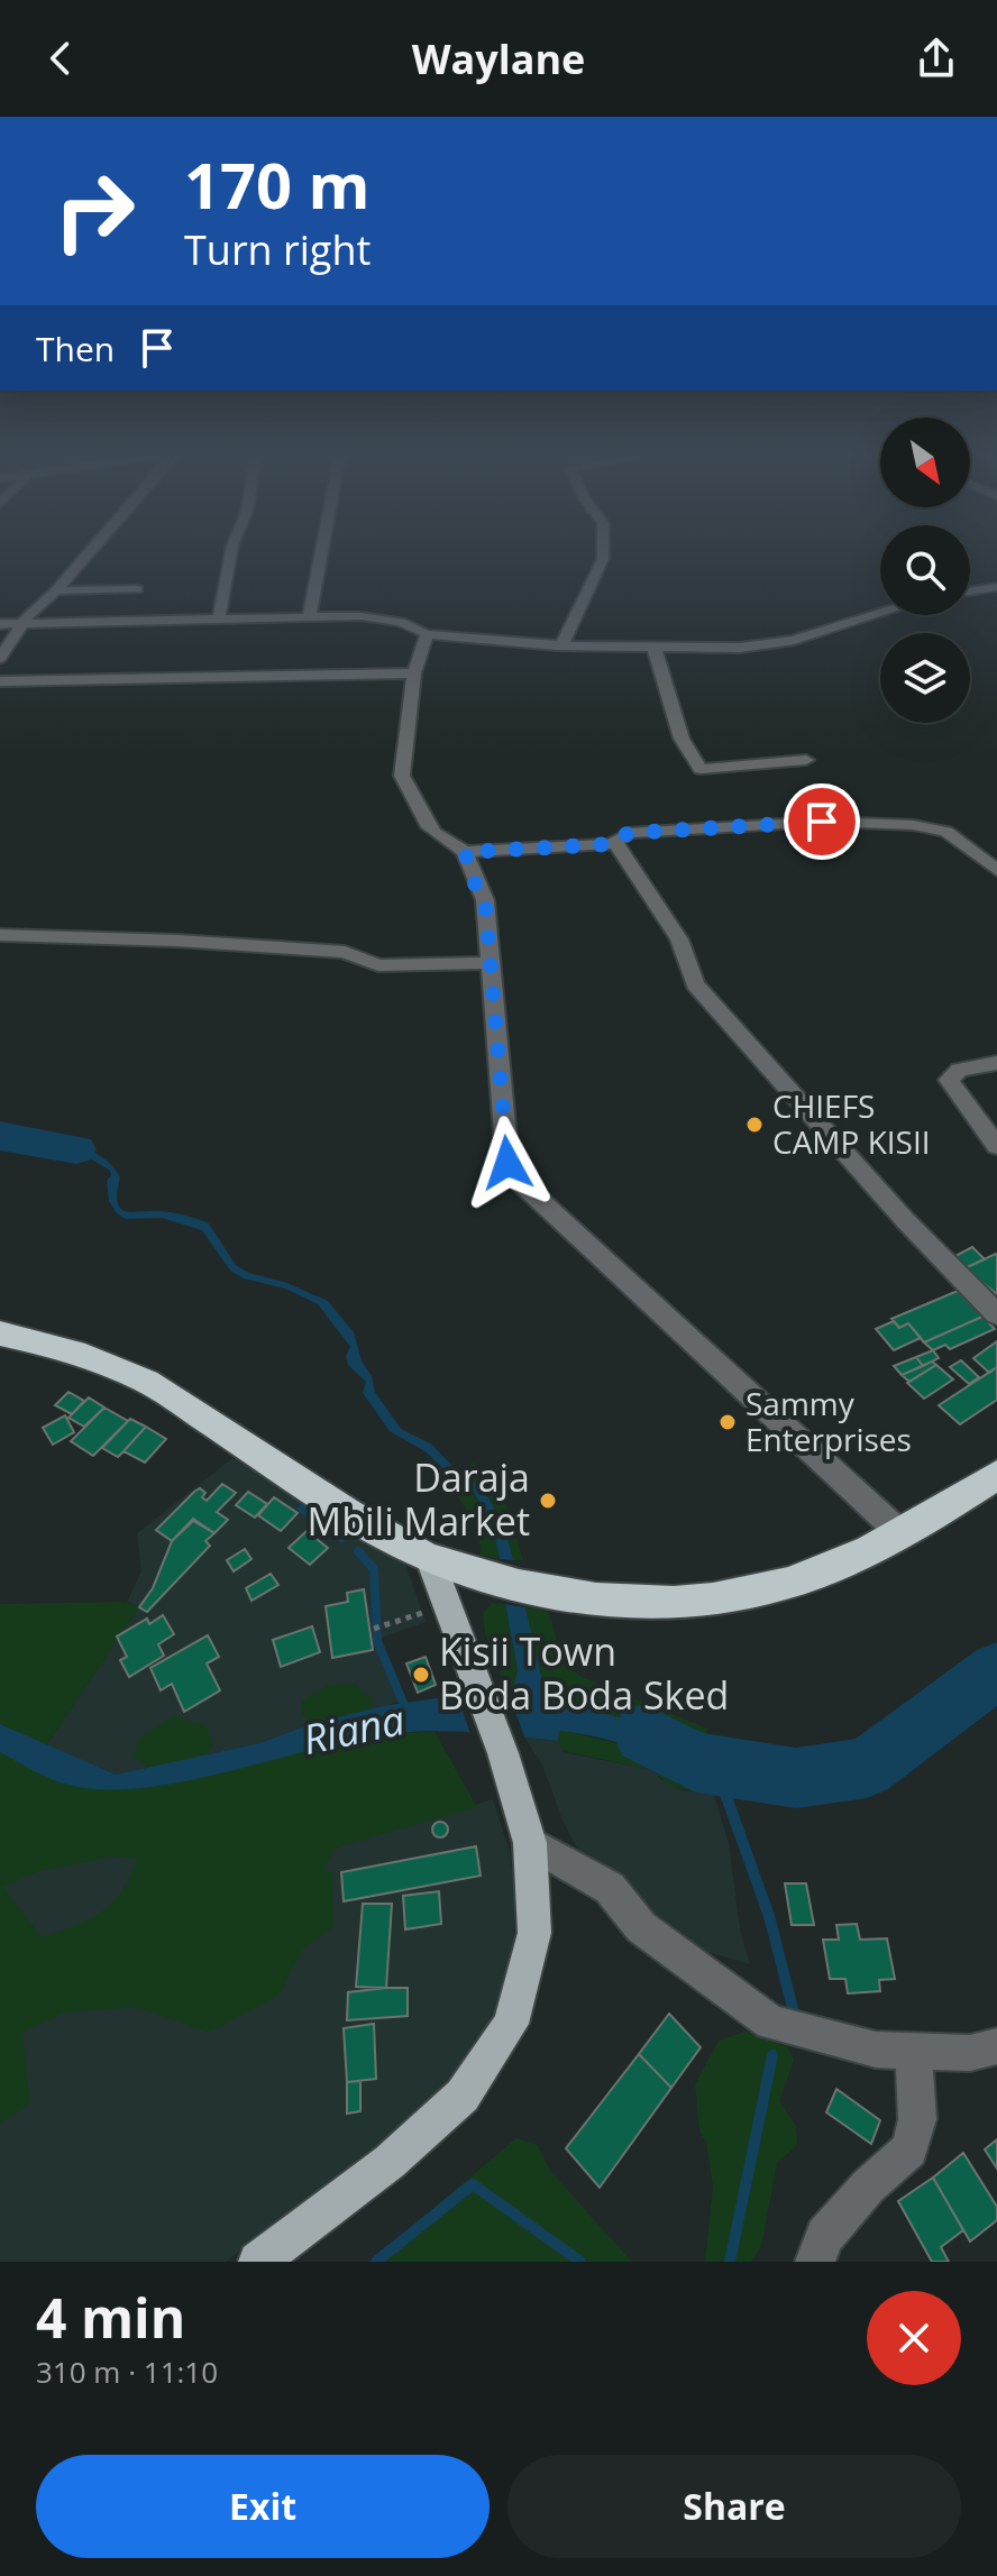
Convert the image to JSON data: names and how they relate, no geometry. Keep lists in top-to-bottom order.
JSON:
{
  "water": ["Riana"],
  "places": [
    "CHIEFS CAMP KISII",
    "Sammy Enterprises",
    "Daraja Mbili Market",
    "Kisii Town Boda Boda Sked"
  ],
  "north": "bottom right",
  "page": {
    "header": "Waylane",
    "turn": ["170 m", "Turn right"],
    "then": "Then",
    "heading": ["4 min", "310 m · 11:10"],
    "buttons": ["Exit", "Share"]
  }
}
